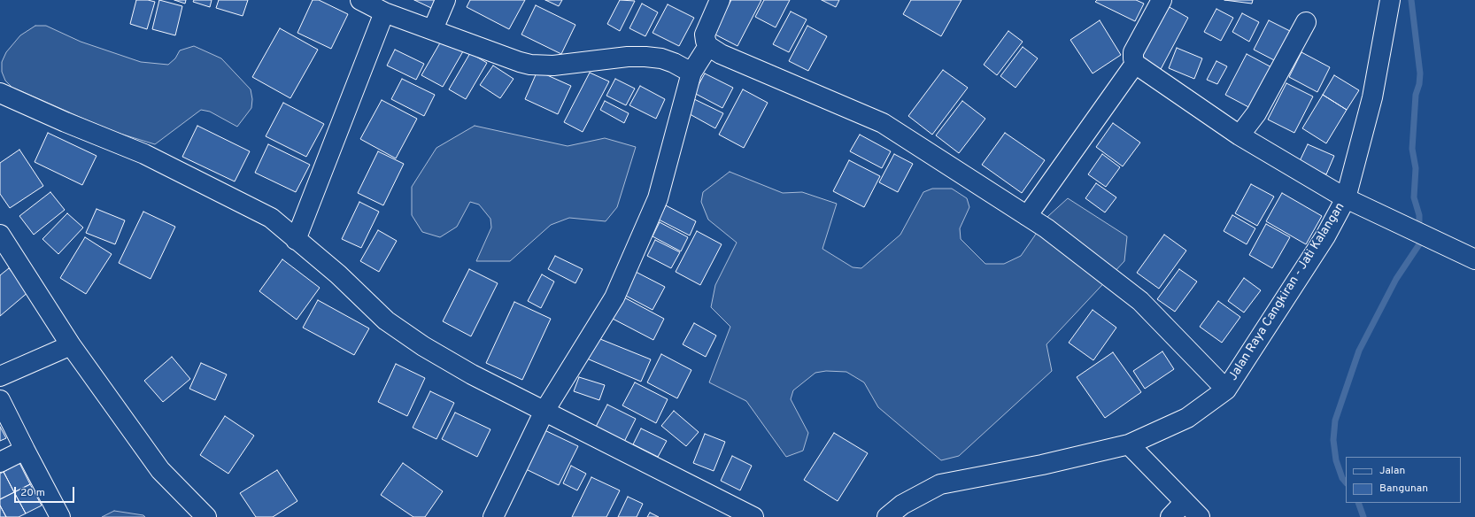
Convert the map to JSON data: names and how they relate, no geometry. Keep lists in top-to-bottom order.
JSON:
{
  "streets": {
    "street": ["Jalan Raya Cangkiran - Jati Kalangan"]
  },
  "legend": ["Jalan", "Bangunan"],
  "scale_bar": "20 m"
}
